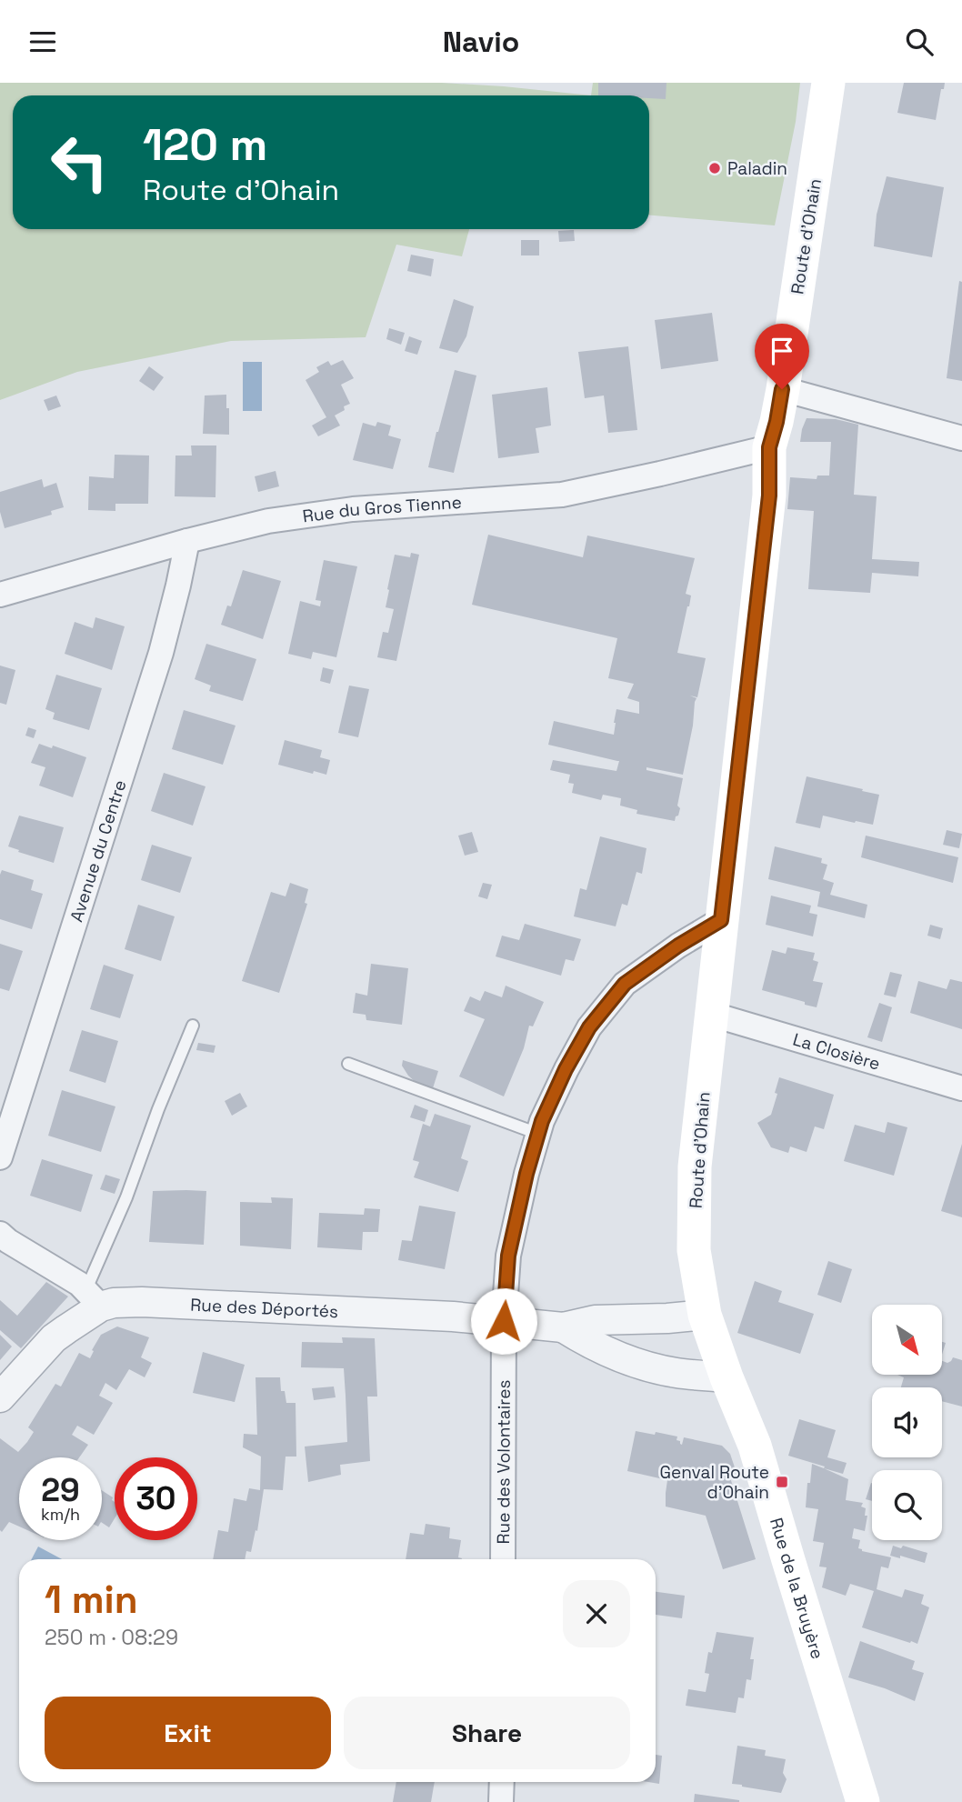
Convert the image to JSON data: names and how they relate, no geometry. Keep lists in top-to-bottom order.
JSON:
{
  "streets": {
    "main road": ["Route d'Ohain", "Rue de la Bruyère"],
    "street": [
      "Rue du Gros Tienne",
      "Avenue du Centre",
      "La Closière",
      "Rue des Déportés",
      "Rue des Volontaires"
    ]
  },
  "crossings": [
    ["Route d'Ohain", "Rue du Gros Tienne"],
    ["Route d'Ohain", "La Closière"],
    ["Route d'Ohain", "Rue des Déportés"],
    ["Route d'Ohain", "Rue de la Bruyère"],
    ["Rue du Gros Tienne", "Avenue du Centre"],
    ["Rue des Déportés", "Rue des Volontaires"],
    ["Rue des Déportés", "Rue de la Bruyère"]
  ],
  "places": {
    "other": ["Paladin"],
    "transit": ["Genval Route d'Ohain"]
  },
  "north": "bottom right",
  "page": {
    "header": "Navio",
    "turn": ["120 m", "Route d'Ohain"],
    "speed": "29 km/h",
    "limit": "30",
    "heading": ["1 min", "250 m · 08:29"],
    "buttons": ["Exit", "Share"]
  }
}
